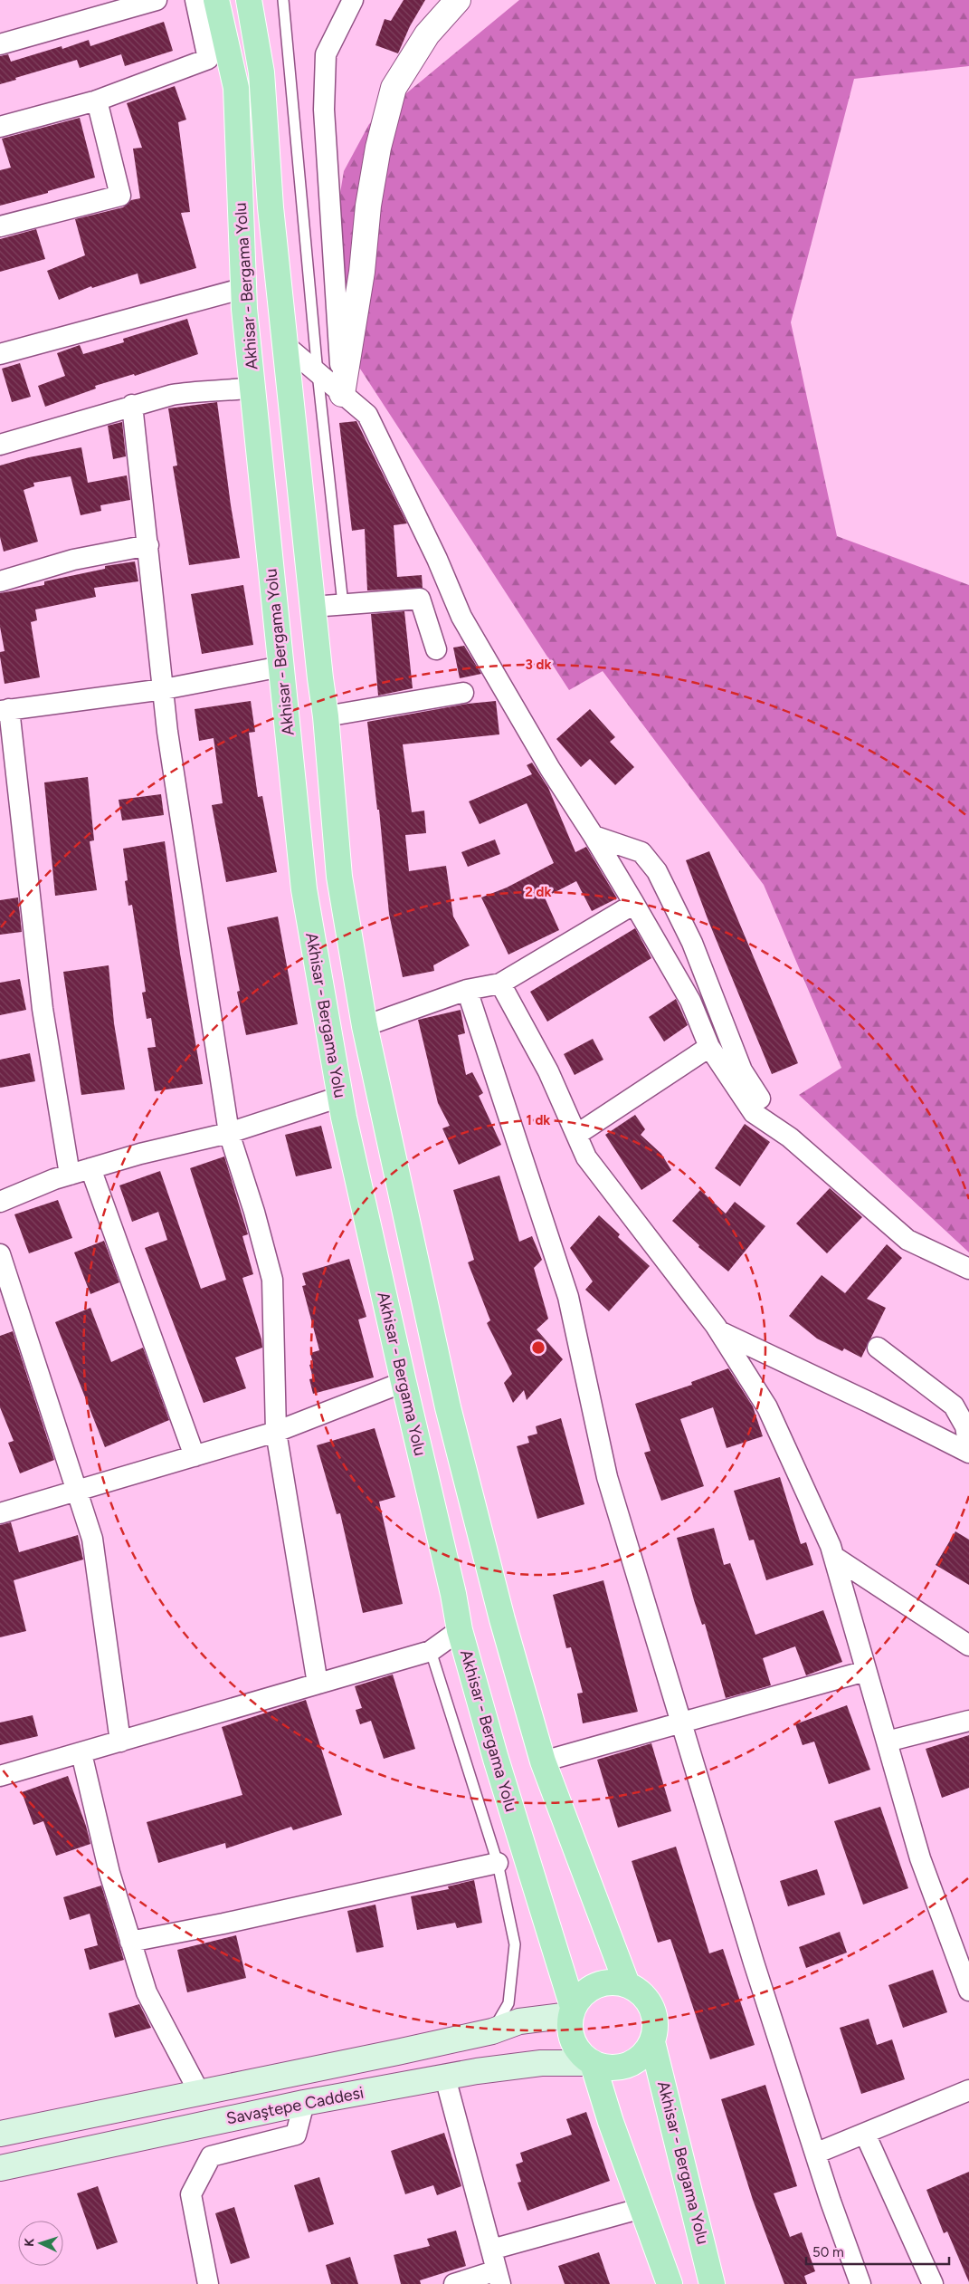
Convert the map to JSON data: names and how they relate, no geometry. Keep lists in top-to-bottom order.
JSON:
{
  "streets": {
    "main road": ["Akhisar - Bergama Yolu", "Savaştepe Caddesi"]
  },
  "crossings": [
    ["Akhisar - Bergama Yolu", "Savaştepe Caddesi"]
  ],
  "scale_bar": "50 m",
  "north": "left",
  "rings": ["3 dk", "2 dk", "1 dk"]
}
